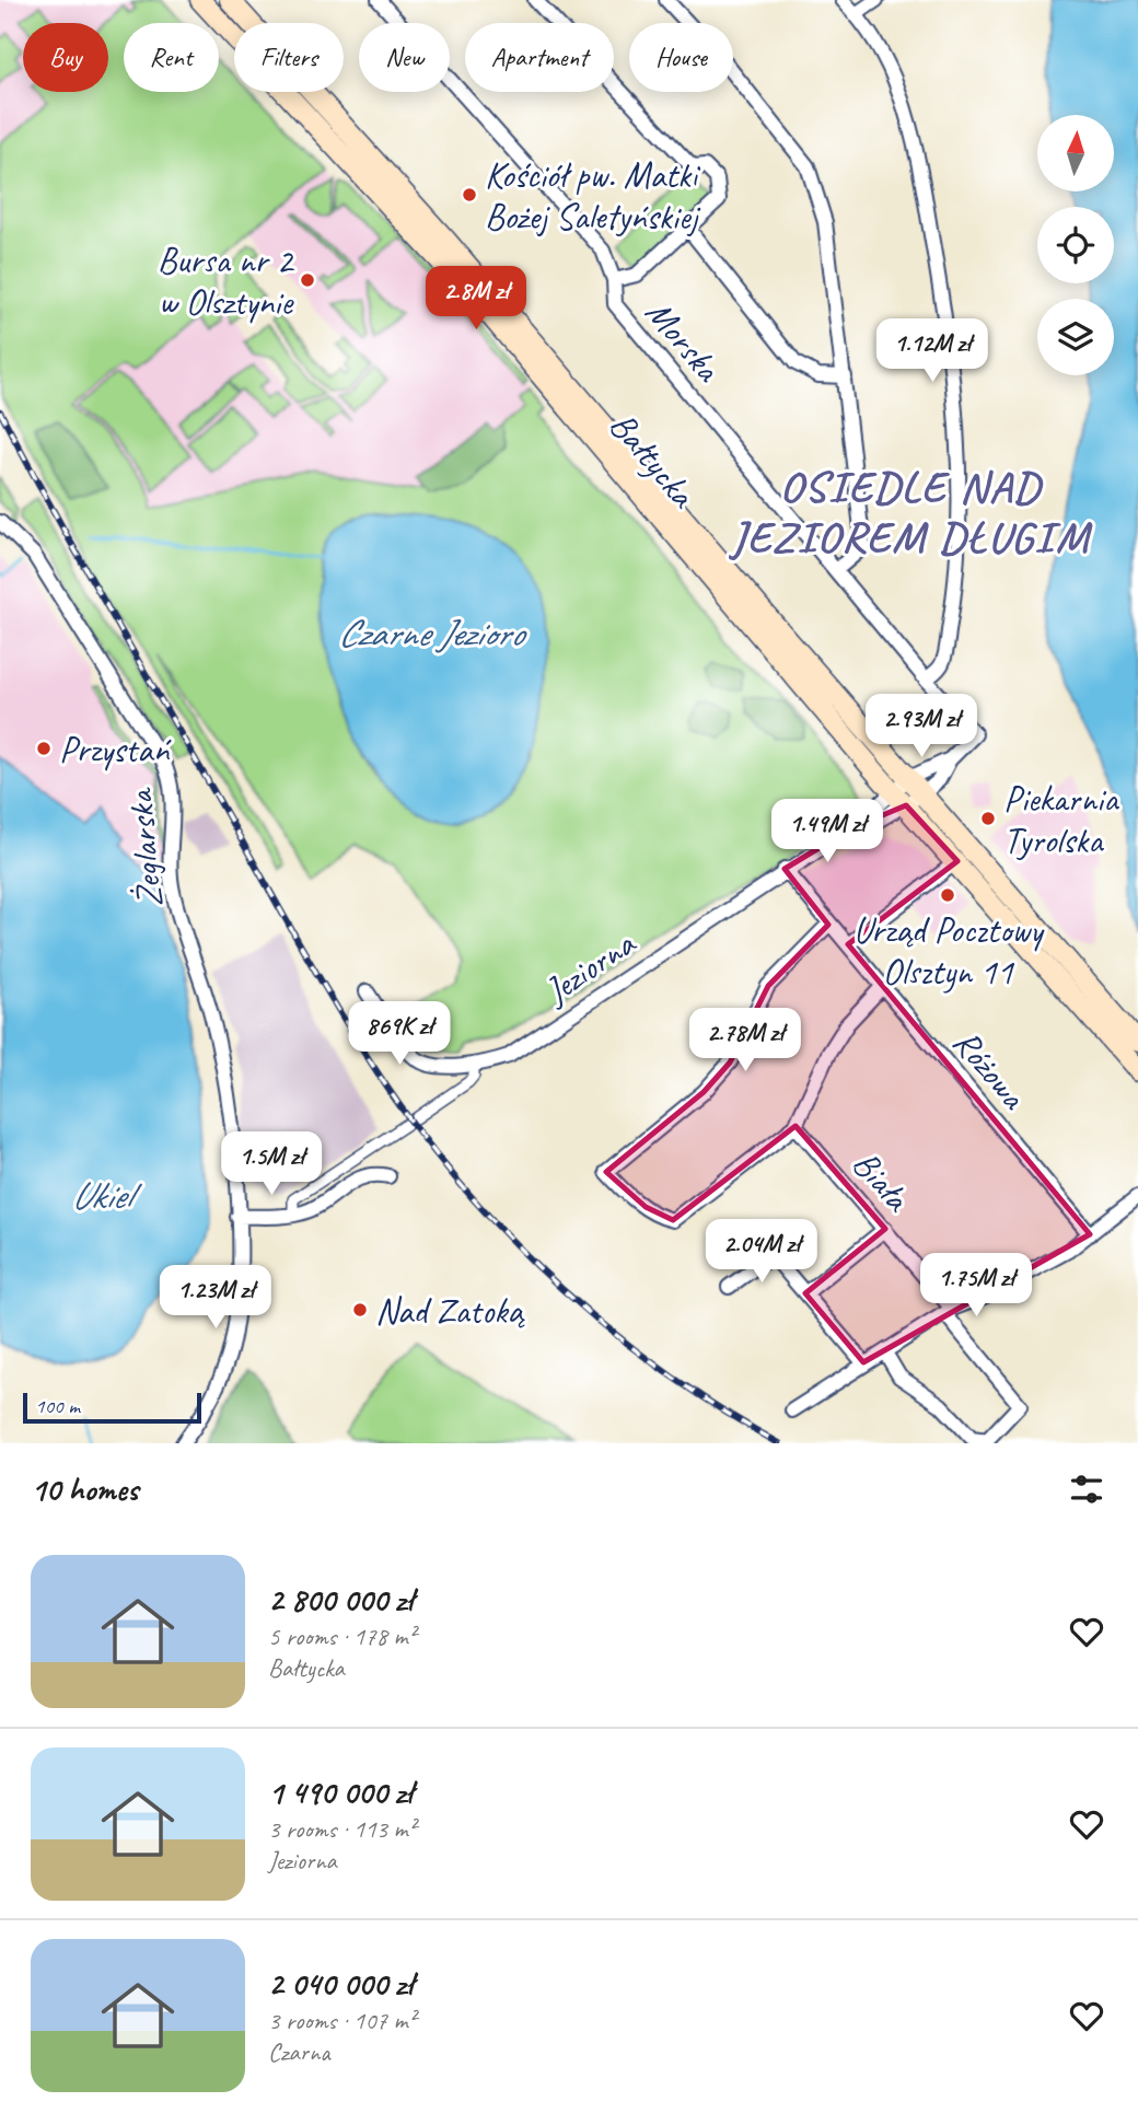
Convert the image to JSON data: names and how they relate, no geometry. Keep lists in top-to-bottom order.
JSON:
{
  "streets": {
    "main road": ["Bałtycka"],
    "street": [
      "Morska",
      "Żeglarska",
      "Jeziorna",
      "Różowa",
      "Biała"
    ]
  },
  "crossings": [
    ["Bałtycka", "Jeziorna"],
    ["Jeziorna", "Różowa"]
  ],
  "districts": ["OSIEDLE NAD JEZIOREM DŁUGIM"],
  "water": ["Czarne Jezioro", "Ukiel"],
  "places": [
    "Kościół pw. Matki Bożej Saletyńskiej",
    "Bursa nr 2 w Olsztynie",
    "Przystań",
    "Piekarnia Tyrolska",
    "Urząd Pocztowy Olsztyn 11",
    "Nad Zatoką"
  ],
  "scale_bar": "100 m",
  "north": "top",
  "page": {
    "chip": [
      "Buy",
      "Rent",
      "Filters",
      "New",
      "Apartment",
      "House"
    ],
    "price": [
      "2.8M zł",
      "1.12M zł",
      "2.93M zł",
      "1.49M zł",
      "869K zł",
      "2.78M zł",
      "1.5M zł",
      "2.04M zł",
      "1.75M zł",
      "1.23M zł"
    ],
    "scale": "100 m",
    "heading": "10 homes",
    "list": [
      {
        "name": "2 800 000 zł",
        "note": "5 rooms · 178 m² · Bałtycka"
      },
      {
        "name": "1 490 000 zł",
        "note": "3 rooms · 113 m² · Jeziorna"
      },
      {
        "name": "2 040 000 zł",
        "note": "3 rooms · 107 m² · Czarna"
      }
    ]
  }
}
